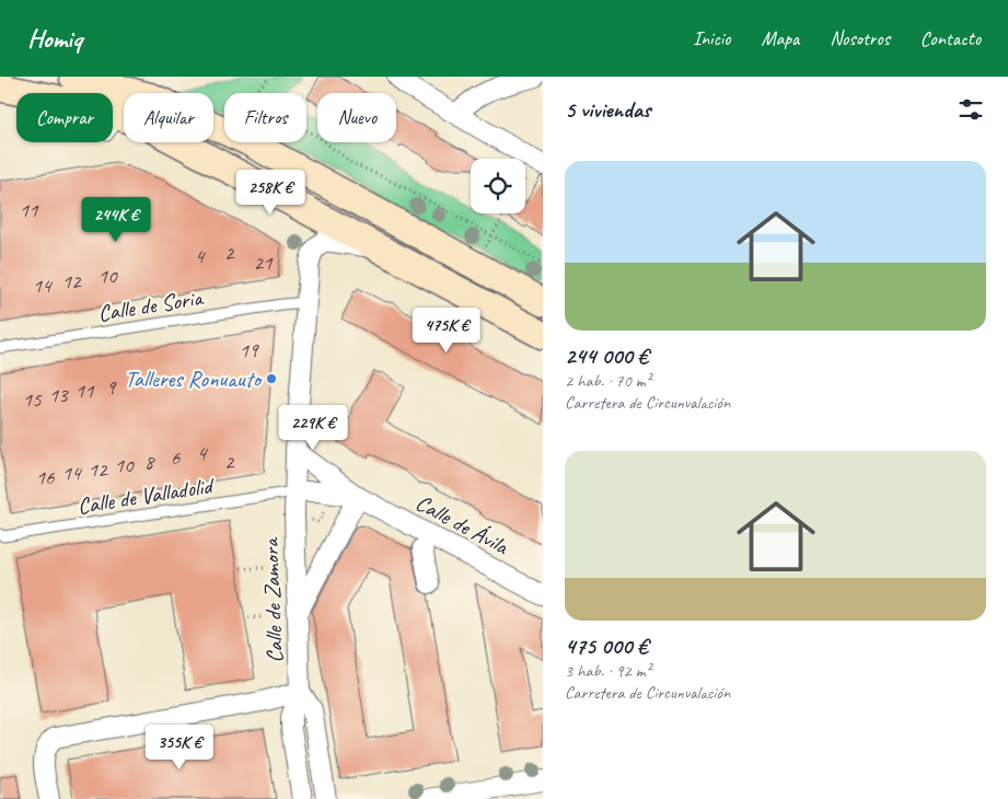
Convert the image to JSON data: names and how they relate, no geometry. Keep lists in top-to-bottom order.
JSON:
{
  "streets": {
    "street": ["Calle de Ávila", "Calle de Zamora"],
    "lane": ["Calle de Soria", "Calle de Valladolid"]
  },
  "crossings": [
    ["Calle de Soria", "Calle de Zamora"],
    ["Calle de Valladolid", "Calle de Ávila"],
    ["Calle de Valladolid", "Calle de Zamora"],
    ["Calle de Ávila", "Calle de Zamora"]
  ],
  "places": ["Talleres Ronuauto"],
  "house_numbers": [
    "11",
    "2",
    "4",
    "21",
    "10",
    "12",
    "14",
    "19",
    "9",
    "11",
    "13",
    "15",
    "4",
    "6",
    "8",
    "2",
    "10",
    "12",
    "14",
    "16"
  ],
  "page": {
    "header": "Homiq",
    "nav": [
      "Inicio",
      "Mapa",
      "Nosotros",
      "Contacto"
    ],
    "heading": "5 viviendas",
    "chip": [
      "Comprar",
      "Alquilar",
      "Filtros",
      "Nuevo"
    ],
    "list": [
      {
        "name": "244 000 €",
        "note": "2 hab. · 70 m² · Carretera de Circunvalación"
      },
      {
        "name": "475 000 €",
        "note": "3 hab. · 92 m² · Carretera de Circunvalación"
      }
    ],
    "price": [
      "258K €",
      "244K €",
      "475K €",
      "229K €",
      "355K €"
    ]
  }
}
